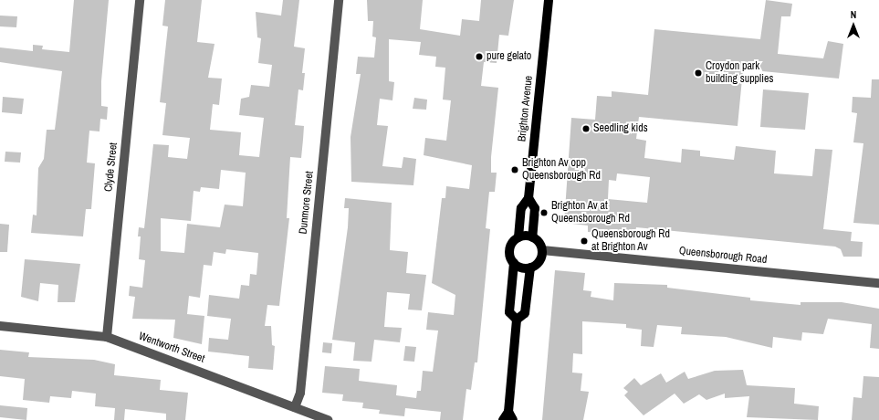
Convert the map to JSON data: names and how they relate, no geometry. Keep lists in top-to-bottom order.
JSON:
{
  "streets": {
    "main road": ["Brighton Avenue"],
    "street": [
      "Clyde Street",
      "Dunmore Street",
      "Queensborough Road",
      "Wentworth Street"
    ]
  },
  "crossings": [
    ["Brighton Avenue", "Queensborough Road"],
    ["Clyde Street", "Wentworth Street"],
    ["Dunmore Street", "Wentworth Street"]
  ],
  "places": [
    "pure gelato",
    "Croydon park building supplies",
    "Seedling kids",
    "Brighton Av opp Queensborough Rd",
    "Brighton Av at Queensborough Rd",
    "Queensborough Rd at Brighton Av"
  ],
  "north": "top"
}
